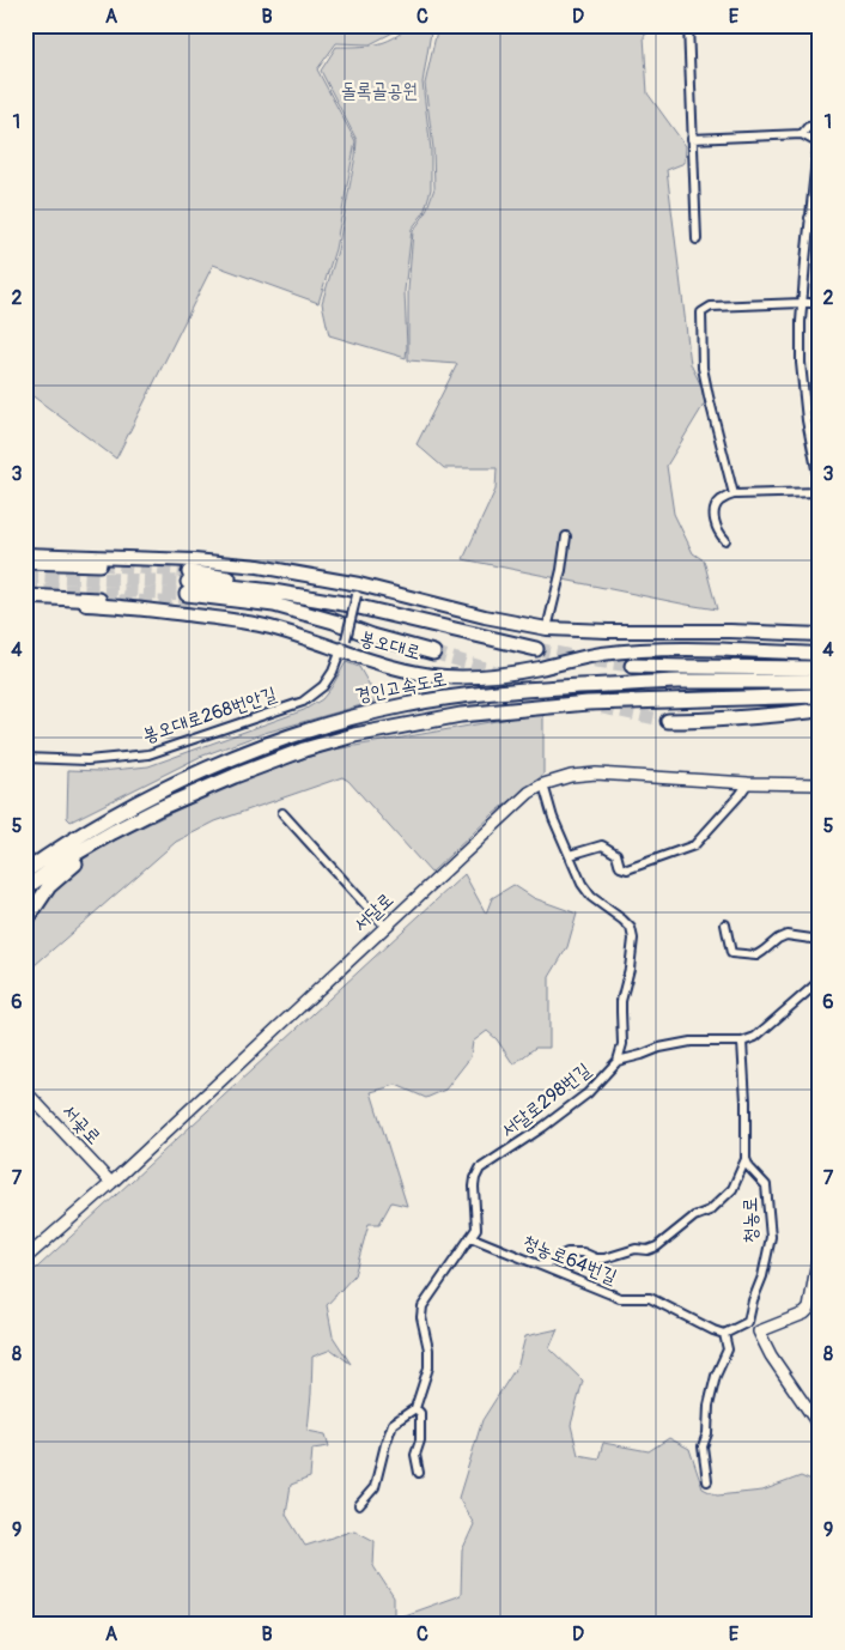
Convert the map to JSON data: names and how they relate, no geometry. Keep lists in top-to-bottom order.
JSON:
{
  "streets": {
    "highway": ["봉오대로", "경인고속도로"],
    "street": [
      "봉오대로268번안길",
      "서달로",
      "서달로298번길",
      "서곶로",
      "청농로",
      "청농로64번길"
    ]
  },
  "crossings": [
    ["봉오대로", "봉오대로268번안길"],
    ["서달로", "서달로298번길"],
    ["서달로", "서곶로"],
    ["서달로298번길", "청농로64번길"]
  ],
  "parks": ["돌록골공원"],
  "grid": {
    "columns": [
      "A",
      "B",
      "C",
      "D",
      "E"
    ],
    "rows": [
      "1",
      "2",
      "3",
      "4",
      "5",
      "6",
      "7",
      "8",
      "9"
    ]
  }
}
